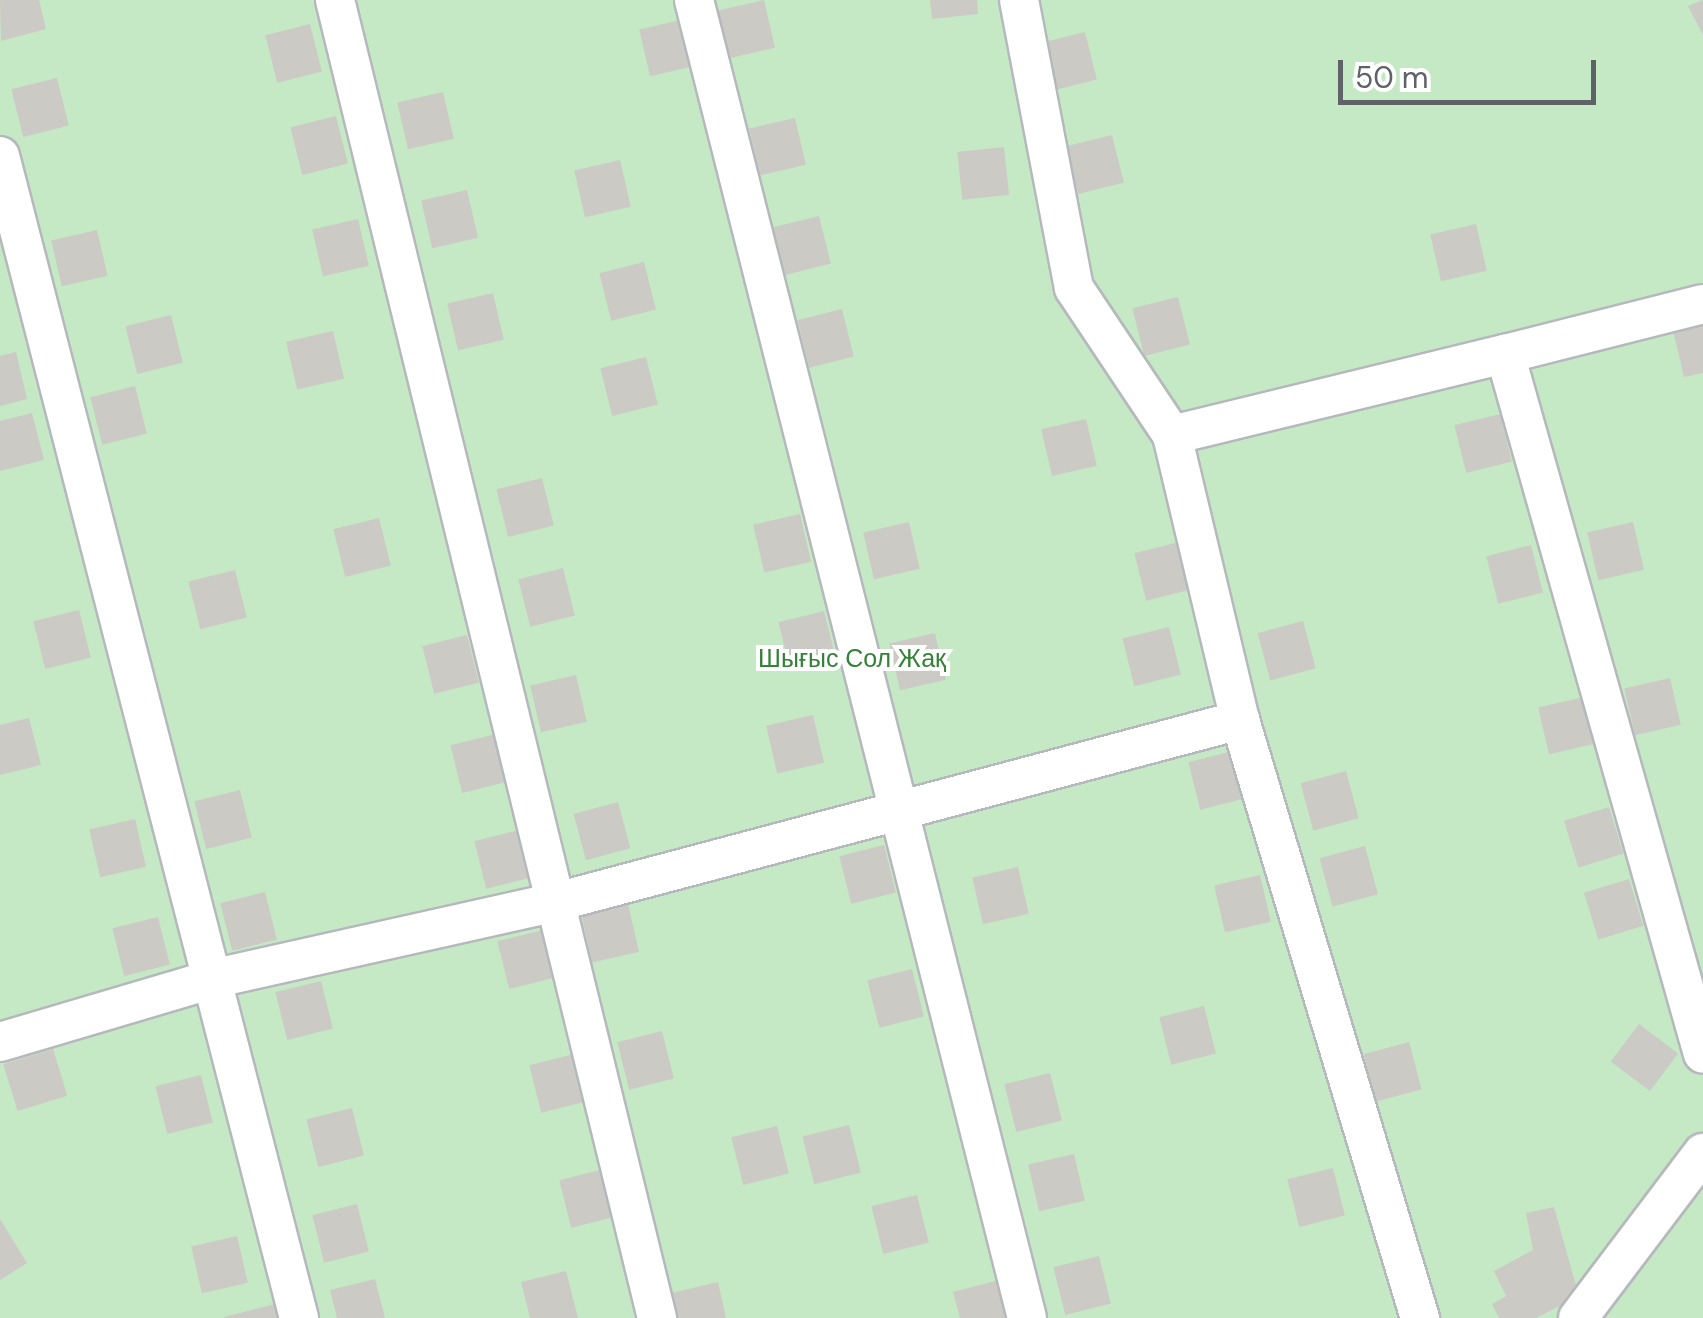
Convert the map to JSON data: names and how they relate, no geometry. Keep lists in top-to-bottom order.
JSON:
{
  "parks": ["Шығыс Сол Жақ"],
  "scale_bar": "50 m"
}
